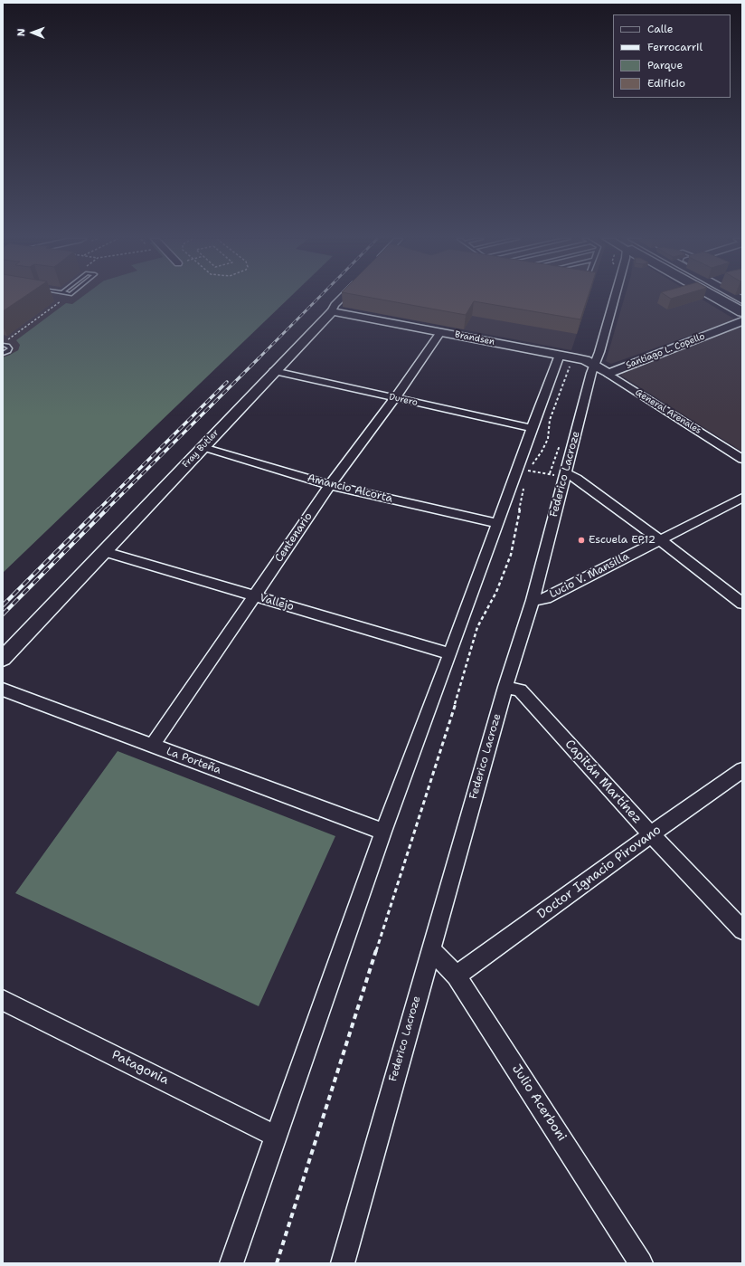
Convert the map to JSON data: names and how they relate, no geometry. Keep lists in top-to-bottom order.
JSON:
{
  "streets": {
    "street": [
      "Brandsen",
      "Santiago L. Copello",
      "Durero",
      "General Arenales",
      "Fray Butler",
      "Federico Lacroze",
      "Amancio Alcorta",
      "Centenario",
      "Lucio V. Mansilla",
      "Vallejo",
      "La Porteña",
      "Capitán Martínez",
      "Doctor Ignacio Pirovano",
      "Patagonia",
      "Julio Acerboni"
    ]
  },
  "crossings": [
    ["Brandsen", "General Arenales"],
    ["Brandsen", "Fray Butler"],
    ["Brandsen", "Federico Lacroze"],
    ["Brandsen", "Centenario"],
    ["Santiago L. Copello", "General Arenales"],
    ["Durero", "Fray Butler"],
    ["Durero", "Centenario"],
    ["General Arenales", "Federico Lacroze"],
    ["Fray Butler", "Amancio Alcorta"],
    ["Fray Butler", "Vallejo"],
    ["Federico Lacroze", "Lucio V. Mansilla"],
    ["Federico Lacroze", "Capitán Martínez"],
    ["Federico Lacroze", "Julio Acerboni"],
    ["Amancio Alcorta", "Centenario"],
    ["Centenario", "Vallejo"],
    ["Centenario", "La Porteña"],
    ["Capitán Martínez", "Doctor Ignacio Pirovano"],
    ["Doctor Ignacio Pirovano", "Julio Acerboni"]
  ],
  "places": ["Escuela EP12"],
  "legend": [
    "Calle",
    "Ferrocarril",
    "Parque",
    "Edificio"
  ],
  "north": "left"
}
